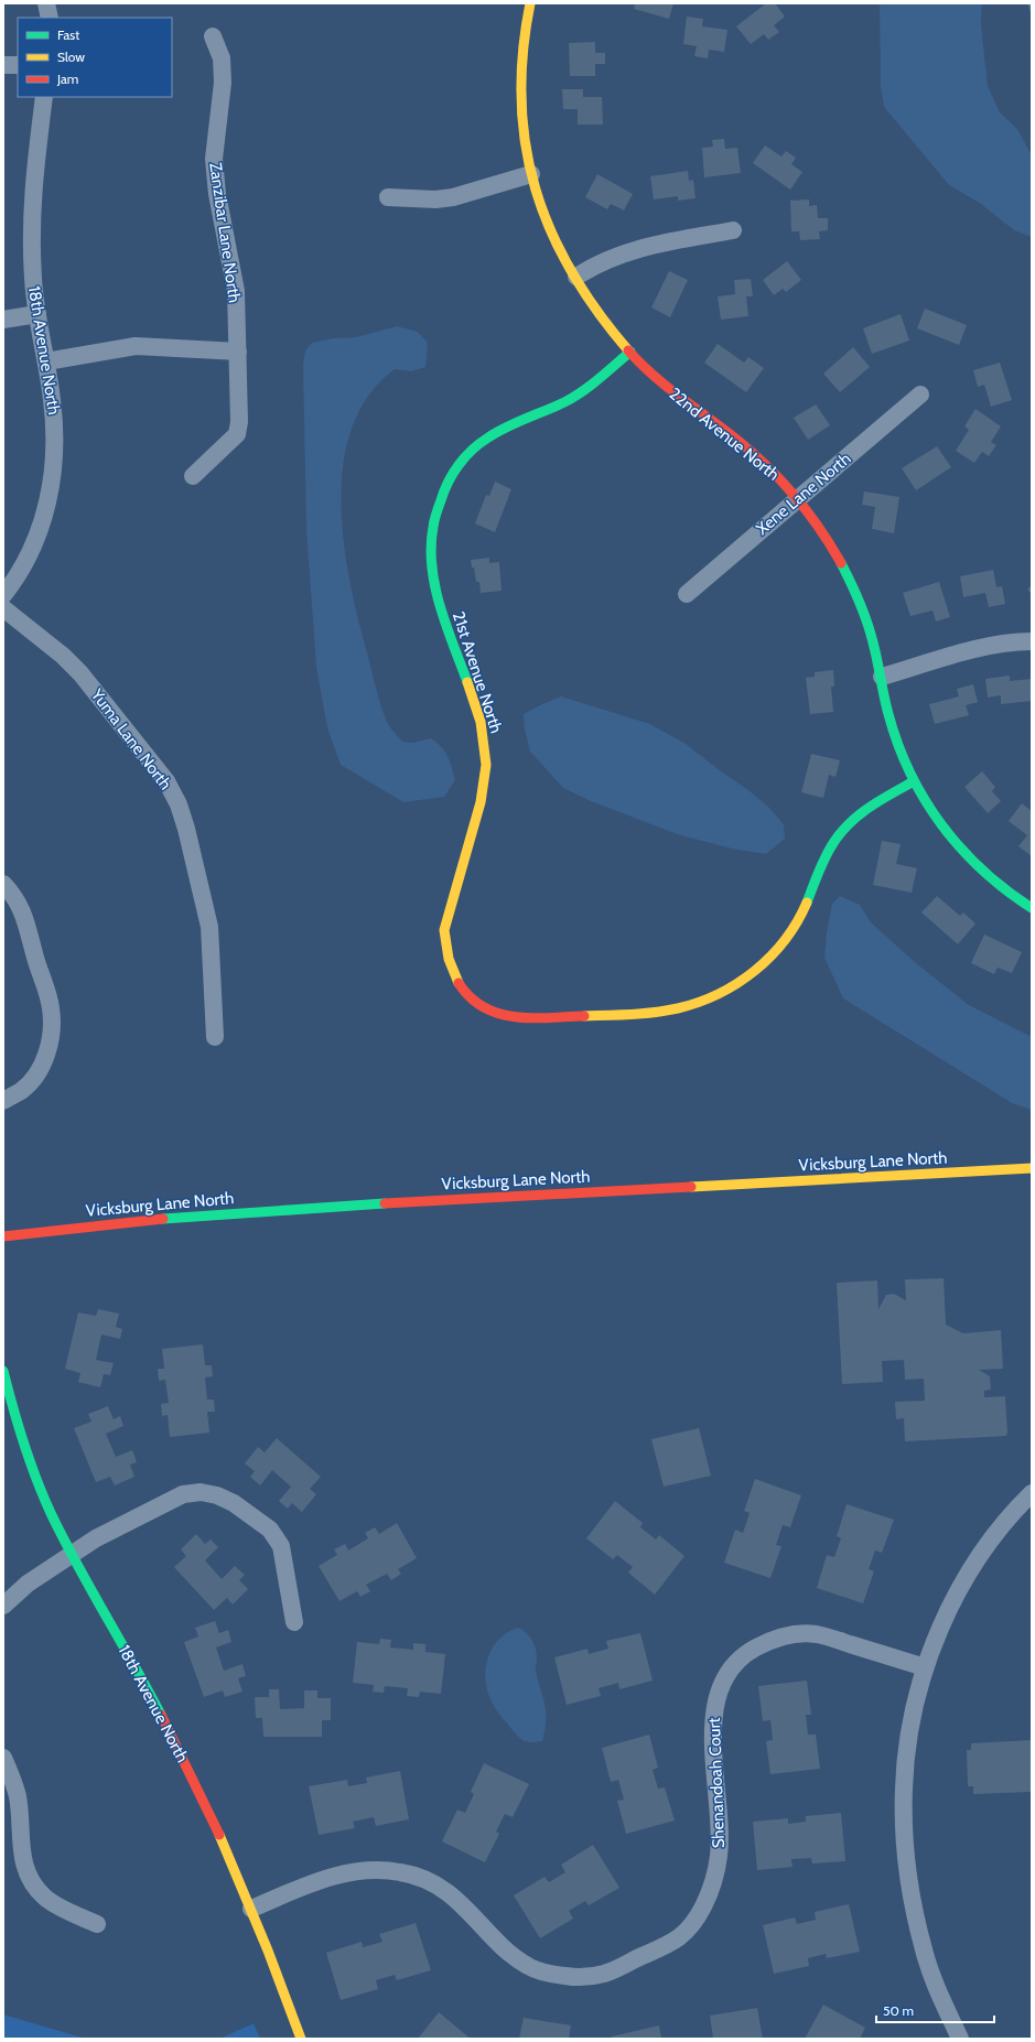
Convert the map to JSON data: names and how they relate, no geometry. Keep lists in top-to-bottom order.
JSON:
{
  "streets": {
    "street": [
      "Zanzibar Lane North",
      "18th Avenue North",
      "22nd Avenue North",
      "Xene Lane North",
      "21st Avenue North",
      "Yuma Lane North",
      "Vicksburg Lane North",
      "Shenandoah Court"
    ]
  },
  "crossings": [
    ["18th Avenue North", "Shenandoah Court"],
    ["22nd Avenue North", "Xene Lane North"],
    ["22nd Avenue North", "21st Avenue North"]
  ],
  "legend": ["Fast", "Slow", "Jam"],
  "scale_bar": "50 m"
}
